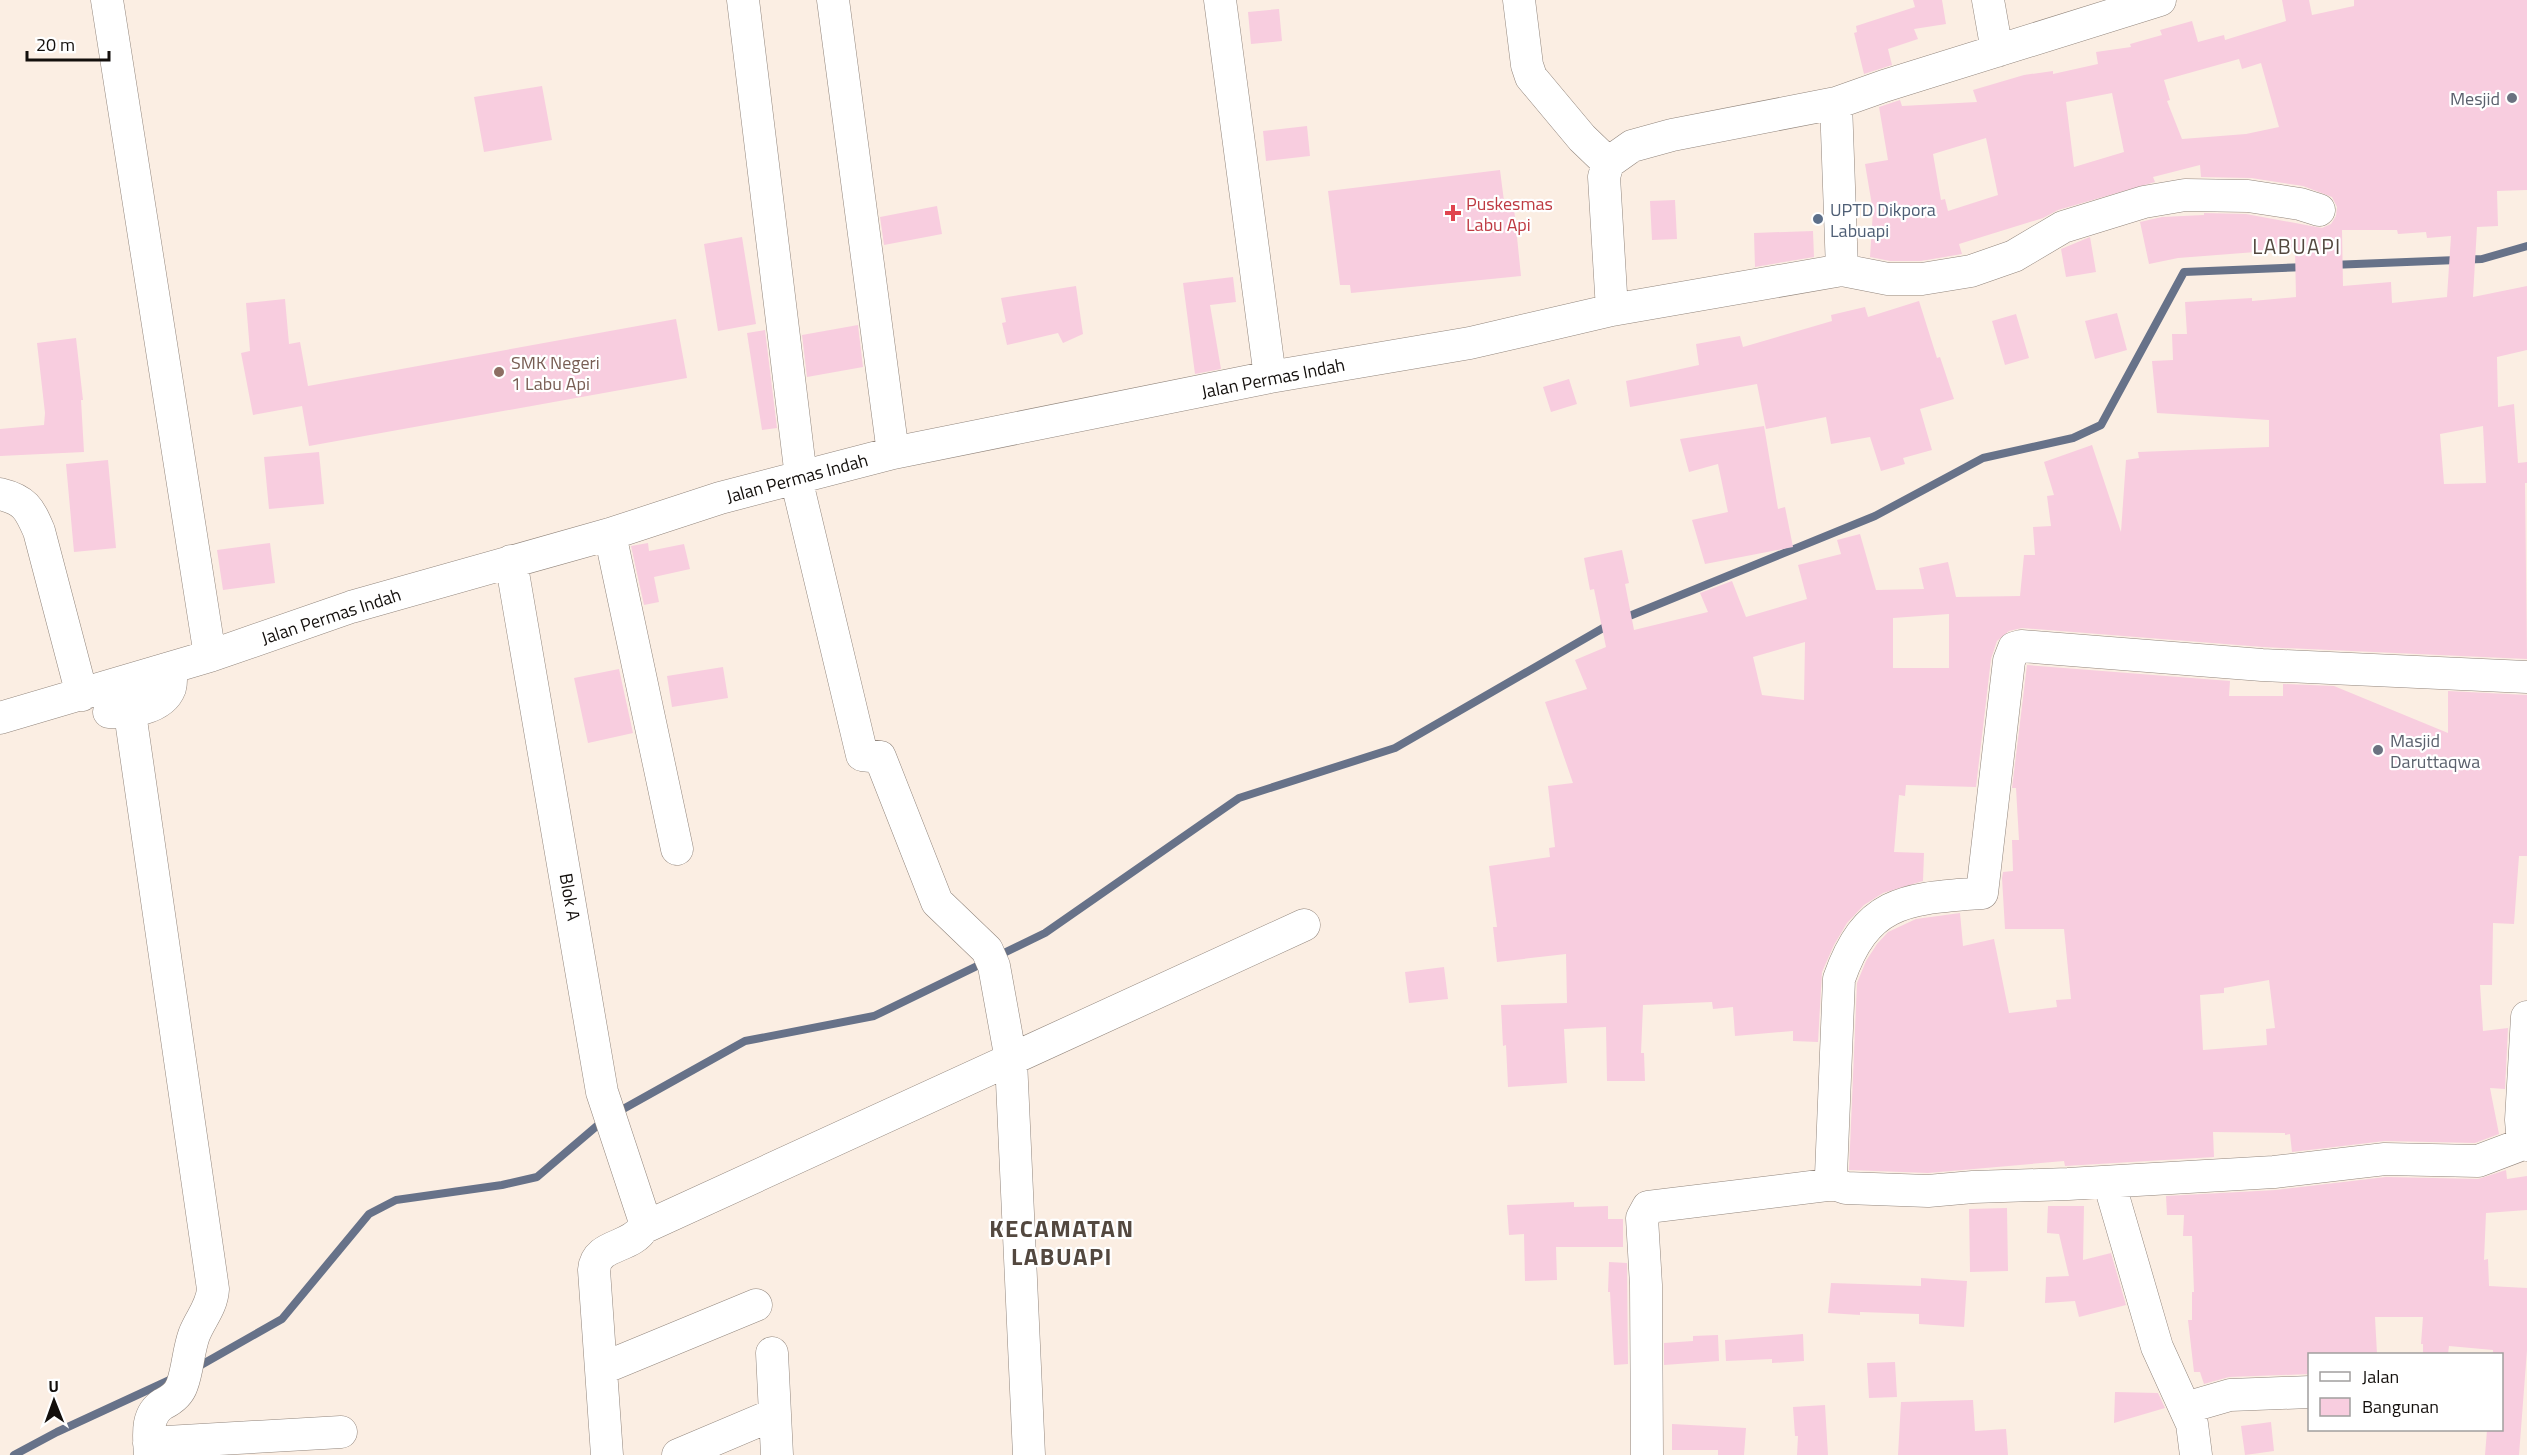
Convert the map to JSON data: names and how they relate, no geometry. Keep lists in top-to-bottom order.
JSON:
{
  "streets": {
    "street": ["Jalan Permas Indah", "Blok A"]
  },
  "crossings": [
    ["Jalan Permas Indah", "Blok A"]
  ],
  "districts": ["LABUAPI", "KECAMATAN LABUAPI"],
  "places": {
    "other": [
      "Mesjid",
      "UPTD Dikpora Labuapi",
      "SMK Negeri 1 Labu Api",
      "Masjid Daruttaqwa"
    ],
    "health": ["Puskesmas Labu Api"]
  },
  "legend": ["Jalan", "Bangunan"],
  "scale_bar": "20 m",
  "north": "top"
}
